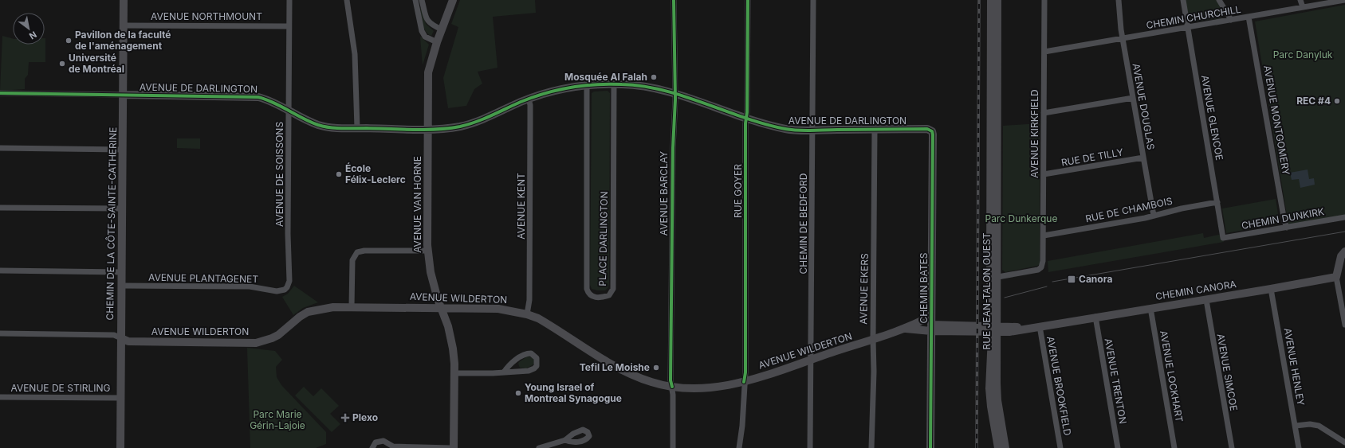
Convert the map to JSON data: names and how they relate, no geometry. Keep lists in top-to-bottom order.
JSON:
{
  "streets": {
    "street": [
      "AVENUE NORTHMOUNT",
      "CHEMIN CHURCHILL",
      "AVENUE DE DARLINGTON",
      "AVENUE DOUGLAS",
      "AVENUE GLENCOE",
      "AVENUE MONTGOMERY",
      "AVENUE KIRKFIELD",
      "RUE DE TILLY",
      "AVENUE DE SOISSONS",
      "RUE GOYER",
      "AVENUE BARCLAY",
      "AVENUE VAN HORNE",
      "AVENUE KENT",
      "RUE DE CHAMBOIS",
      "CHEMIN DUNKIRK",
      "CHEMIN DE LA CÔTE-SAINTE-CATHERINE",
      "CHEMIN DE BEDFORD",
      "PLACE DARLINGTON",
      "AVENUE PLANTAGENET",
      "CHEMIN BATES",
      "AVENUE EKERS",
      "CHEMIN CANORA",
      "RUE JEAN-TALON OUEST",
      "AVENUE WILDERTON",
      "AVENUE HENLEY",
      "AVENUE SIMCOE",
      "AVENUE LOCKHART",
      "AVENUE TRENTON",
      "AVENUE BROOKFIELD",
      "AVENUE DE STIRLING"
    ]
  },
  "crossings": [
    ["AVENUE NORTHMOUNT", "AVENUE DE SOISSONS"],
    ["AVENUE NORTHMOUNT", "CHEMIN DE LA CÔTE-SAINTE-CATHERINE"],
    ["CHEMIN CHURCHILL", "AVENUE DOUGLAS"],
    ["CHEMIN CHURCHILL", "AVENUE GLENCOE"],
    ["CHEMIN CHURCHILL", "AVENUE MONTGOMERY"],
    ["CHEMIN CHURCHILL", "AVENUE KIRKFIELD"],
    ["AVENUE DE DARLINGTON", "AVENUE DE SOISSONS"],
    ["AVENUE DE DARLINGTON", "RUE GOYER"],
    ["AVENUE DE DARLINGTON", "AVENUE BARCLAY"],
    ["AVENUE DE DARLINGTON", "AVENUE VAN HORNE"],
    ["AVENUE DE DARLINGTON", "AVENUE KENT"],
    ["AVENUE DE DARLINGTON", "CHEMIN DE LA CÔTE-SAINTE-CATHERINE"],
    ["AVENUE DE DARLINGTON", "CHEMIN DE BEDFORD"],
    ["AVENUE DE DARLINGTON", "PLACE DARLINGTON"],
    ["AVENUE DE DARLINGTON", "CHEMIN BATES"],
    ["AVENUE DE DARLINGTON", "AVENUE EKERS"],
    ["AVENUE DOUGLAS", "RUE DE TILLY"],
    ["AVENUE DOUGLAS", "RUE DE CHAMBOIS"],
    ["AVENUE GLENCOE", "RUE DE CHAMBOIS"],
    ["AVENUE GLENCOE", "CHEMIN DUNKIRK"],
    ["AVENUE MONTGOMERY", "CHEMIN DUNKIRK"],
    ["AVENUE KIRKFIELD", "RUE DE TILLY"],
    ["AVENUE KIRKFIELD", "RUE DE CHAMBOIS"],
    ["AVENUE KIRKFIELD", "RUE JEAN-TALON OUEST"],
    ["AVENUE DE SOISSONS", "AVENUE PLANTAGENET"],
    ["RUE GOYER", "AVENUE WILDERTON"],
    ["AVENUE BARCLAY", "AVENUE WILDERTON"],
    ["AVENUE VAN HORNE", "AVENUE WILDERTON"],
    ["AVENUE KENT", "AVENUE WILDERTON"],
    ["CHEMIN DE LA CÔTE-SAINTE-CATHERINE", "AVENUE PLANTAGENET"],
    ["CHEMIN DE LA CÔTE-SAINTE-CATHERINE", "AVENUE WILDERTON"],
    ["CHEMIN DE LA CÔTE-SAINTE-CATHERINE", "AVENUE DE STIRLING"],
    ["CHEMIN DE BEDFORD", "AVENUE WILDERTON"],
    ["CHEMIN BATES", "AVENUE WILDERTON"],
    ["AVENUE EKERS", "AVENUE WILDERTON"],
    ["CHEMIN CANORA", "RUE JEAN-TALON OUEST"],
    ["CHEMIN CANORA", "AVENUE WILDERTON"],
    ["CHEMIN CANORA", "AVENUE HENLEY"],
    ["CHEMIN CANORA", "AVENUE SIMCOE"],
    ["CHEMIN CANORA", "AVENUE LOCKHART"],
    ["CHEMIN CANORA", "AVENUE TRENTON"],
    ["CHEMIN CANORA", "AVENUE BROOKFIELD"],
    ["RUE JEAN-TALON OUEST", "AVENUE WILDERTON"]
  ],
  "parks": ["Parc Danyluk", "Parc Dunkerque", "Parc Marie Gérin-Lajoie"],
  "places": {
    "other": [
      "Pavillon de la faculté de l'aménagement",
      "Université de Montréal",
      "Mosquée Al Falah",
      "REC #4",
      "École Félix-Leclerc",
      "Tefil Le Moishe",
      "Young Israel of Montreal Synagogue"
    ],
    "transit": ["Canora"],
    "health": ["Plexo"]
  },
  "north": "bottom right"
}
